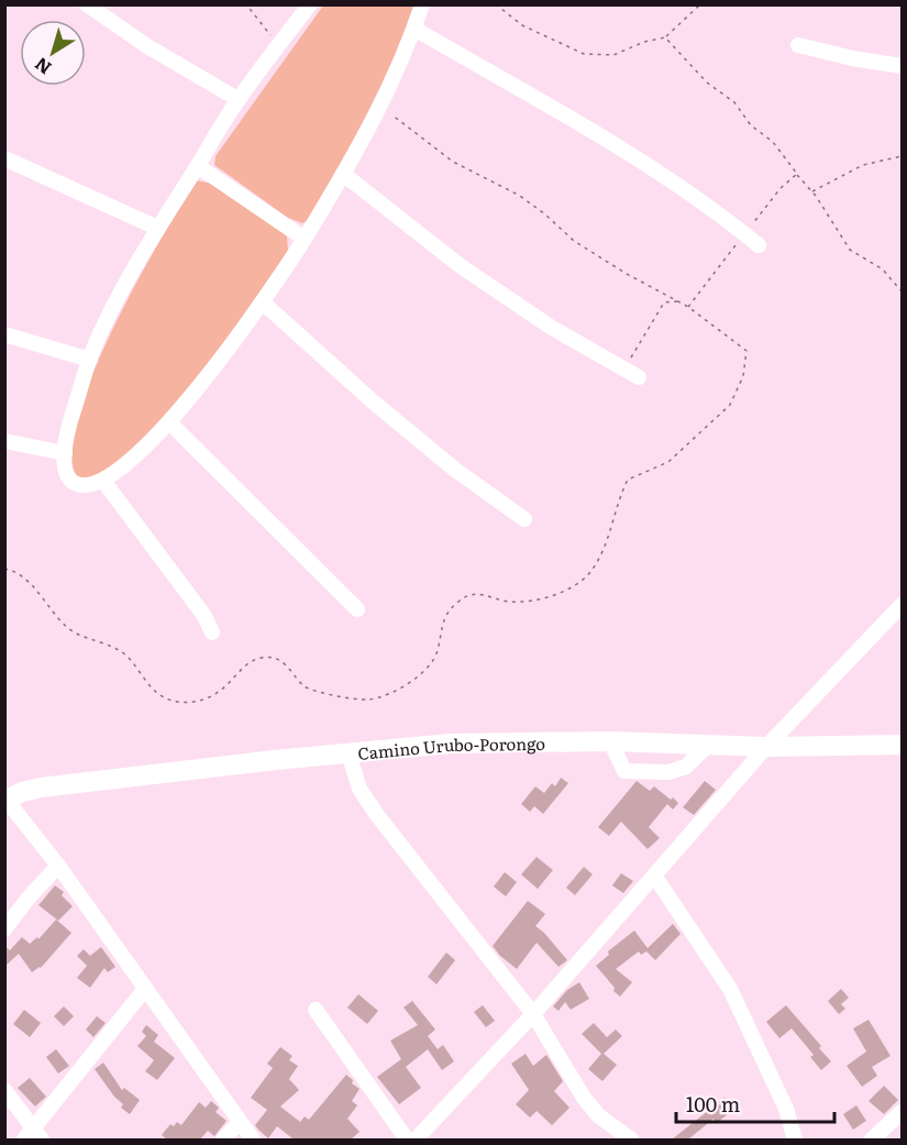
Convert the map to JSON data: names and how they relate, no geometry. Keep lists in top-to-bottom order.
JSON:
{
  "streets": {
    "main road": ["Camino Urubo-Porongo"]
  },
  "scale_bar": "100 m",
  "north": "bottom left"
}
